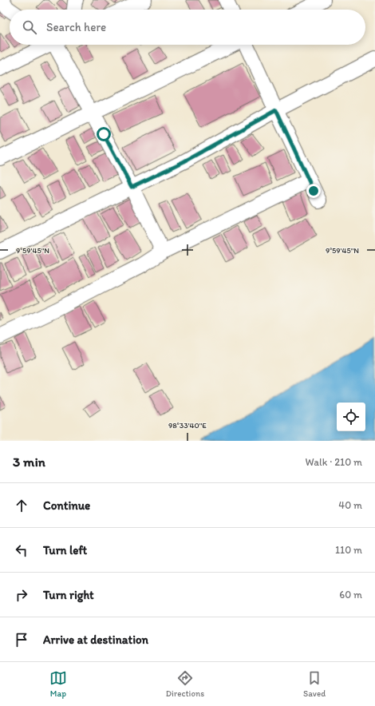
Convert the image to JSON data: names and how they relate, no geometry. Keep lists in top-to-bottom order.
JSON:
{
  "page": {
    "search": "Search here",
    "heading": ["3 min", "Walk · 210 m"],
    "list": [
      ["Continue", "40 m"],
      ["Turn left", "110 m"],
      ["Turn right", "60 m"],
      "Arrive at destination"
    ],
    "nav": ["Map", "Directions", "Saved"]
  },
  "coordinates": ["9°59'45\"N", "98°33'40\"E"]
}
